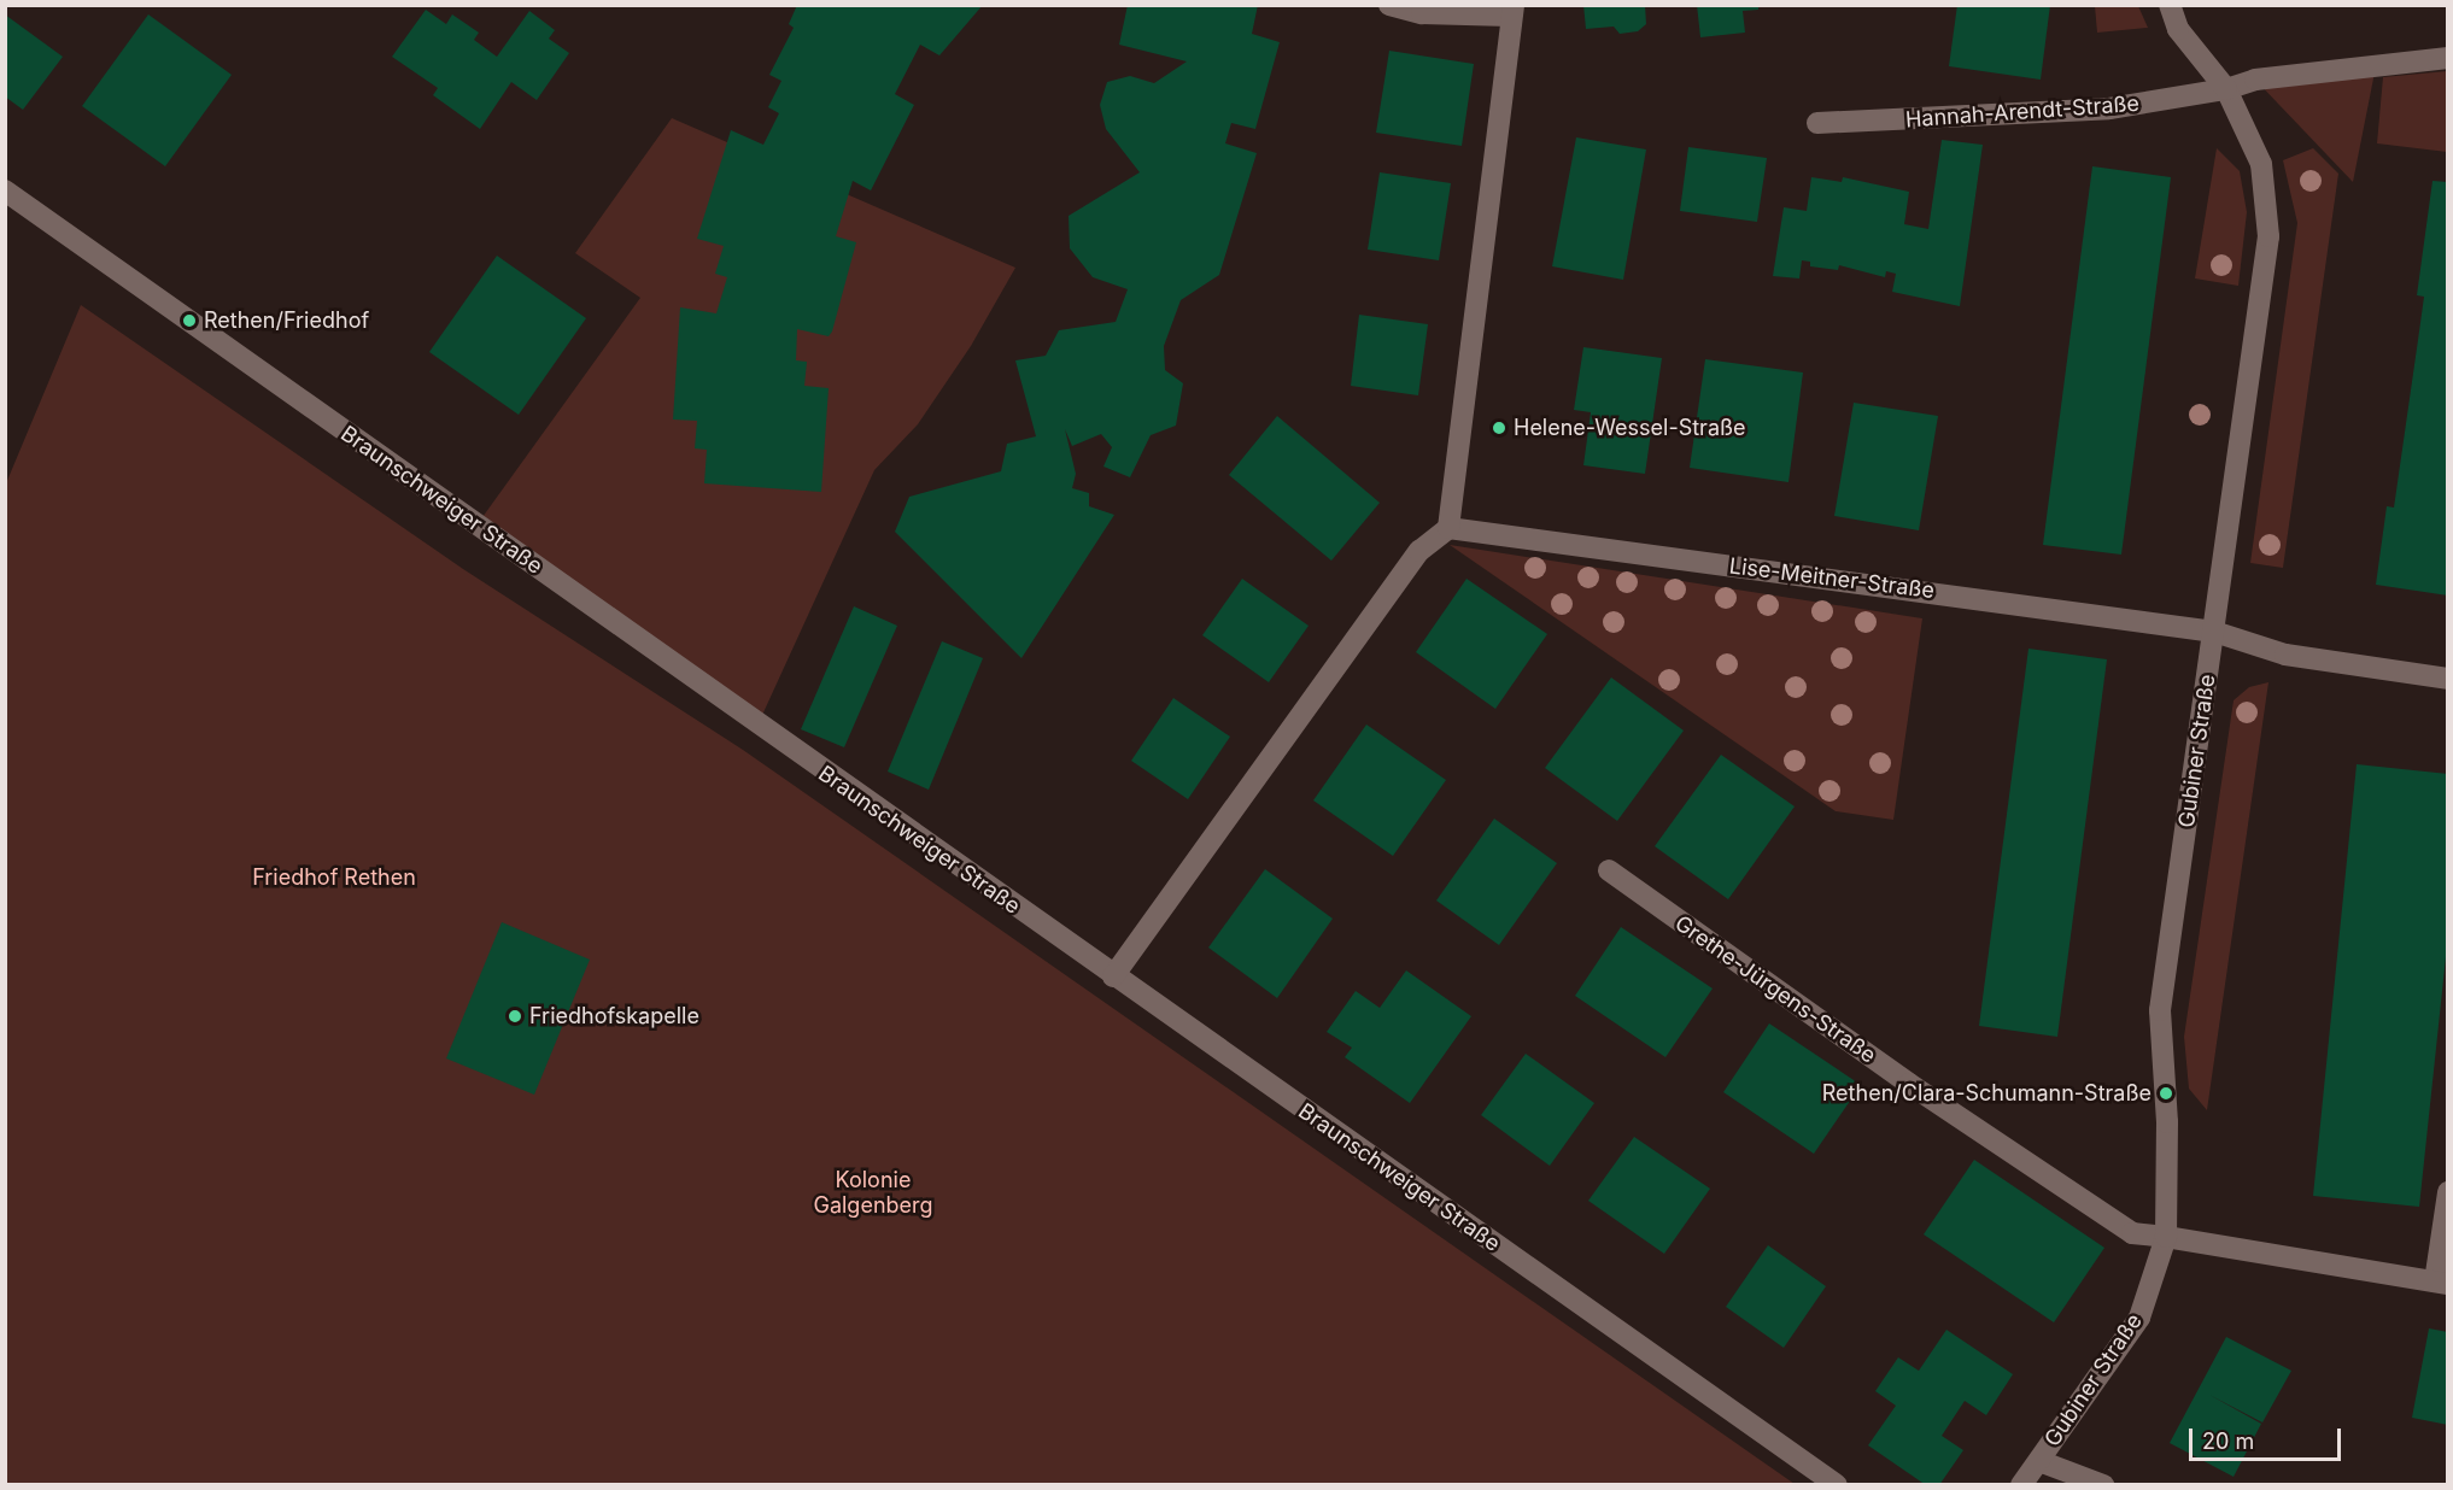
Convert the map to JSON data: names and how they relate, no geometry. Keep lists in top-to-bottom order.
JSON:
{
  "streets": {
    "street": [
      "Hannah-Arendt-Straße",
      "Braunschweiger Straße",
      "Lise-Meitner-Straße",
      "Gubiner Straße",
      "Grethe-Jürgens-Straße"
    ]
  },
  "crossings": [
    ["Hannah-Arendt-Straße", "Gubiner Straße"],
    ["Lise-Meitner-Straße", "Gubiner Straße"],
    ["Gubiner Straße", "Grethe-Jürgens-Straße"]
  ],
  "parks": ["Friedhof Rethen", "Kolonie Galgenberg"],
  "places": [
    "Rethen/Friedhof",
    "Helene-Wessel-Straße",
    "Friedhofskapelle",
    "Rethen/Clara-Schumann-Straße"
  ],
  "scale_bar": "20 m"
}
